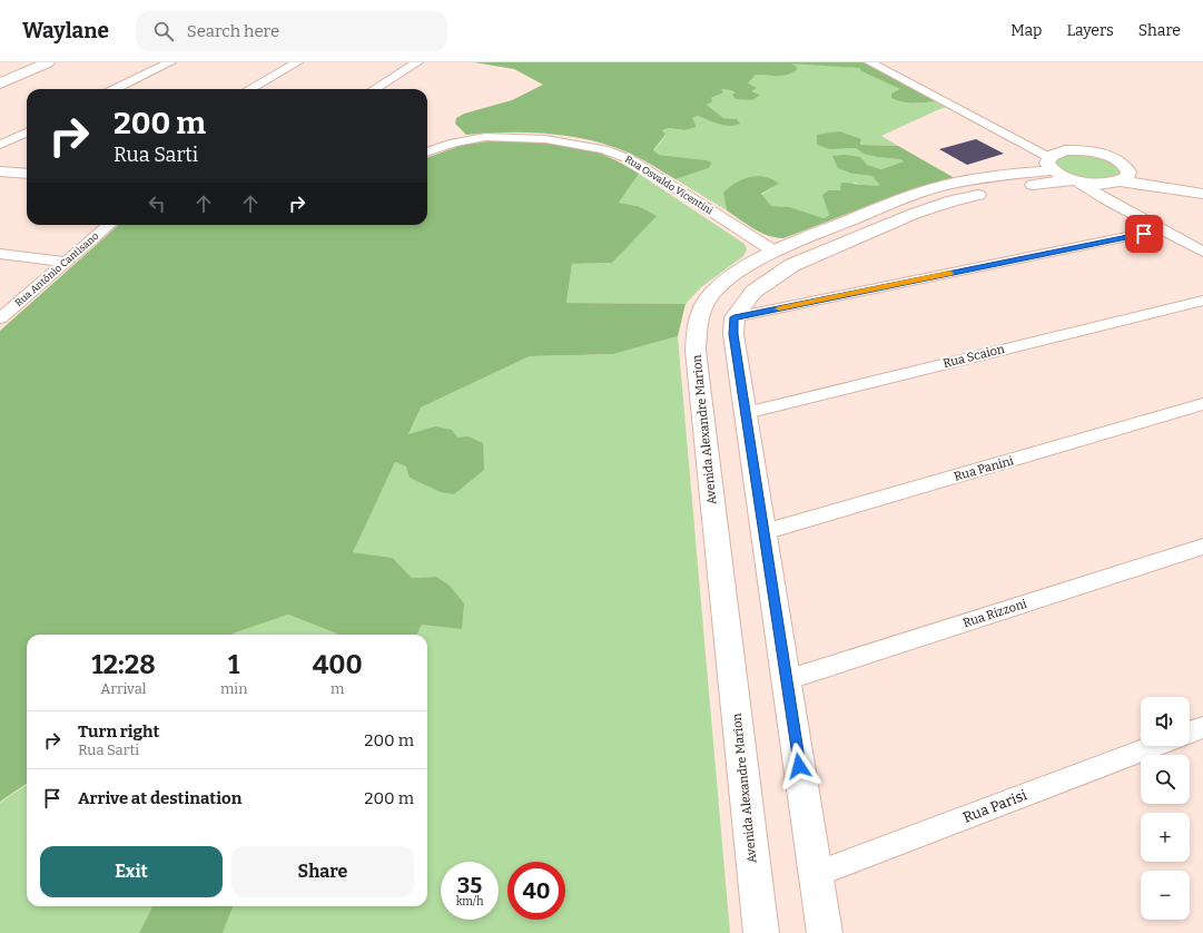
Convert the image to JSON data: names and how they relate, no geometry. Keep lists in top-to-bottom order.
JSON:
{
  "streets": {
    "street": [
      "Rua Osvaldo Vicentini",
      "Rua Antônio Cantisano",
      "Rua Scaion",
      "Avenida Alexandre Marion",
      "Rua Panini",
      "Rua Rizzoni",
      "Rua Parisi"
    ]
  },
  "crossings": [
    ["Rua Osvaldo Vicentini", "Avenida Alexandre Marion"]
  ],
  "page": {
    "header": "Waylane",
    "search": "Search here",
    "nav": ["Map", "Layers", "Share"],
    "turn": ["200 m", "Rua Sarti"],
    "eta": [
      "12:28",
      "Arrival",
      "1",
      "min",
      "400",
      "m"
    ],
    "map_buttons": ["+", "−"],
    "list": [
      {
        "name": "Turn right",
        "note": "Rua Sarti",
        "value": "200 m"
      },
      {
        "name": "Arrive at destination",
        "value": "200 m"
      }
    ],
    "buttons": ["Exit", "Share"],
    "speed": "35 km/h",
    "limit": "40"
  }
}
